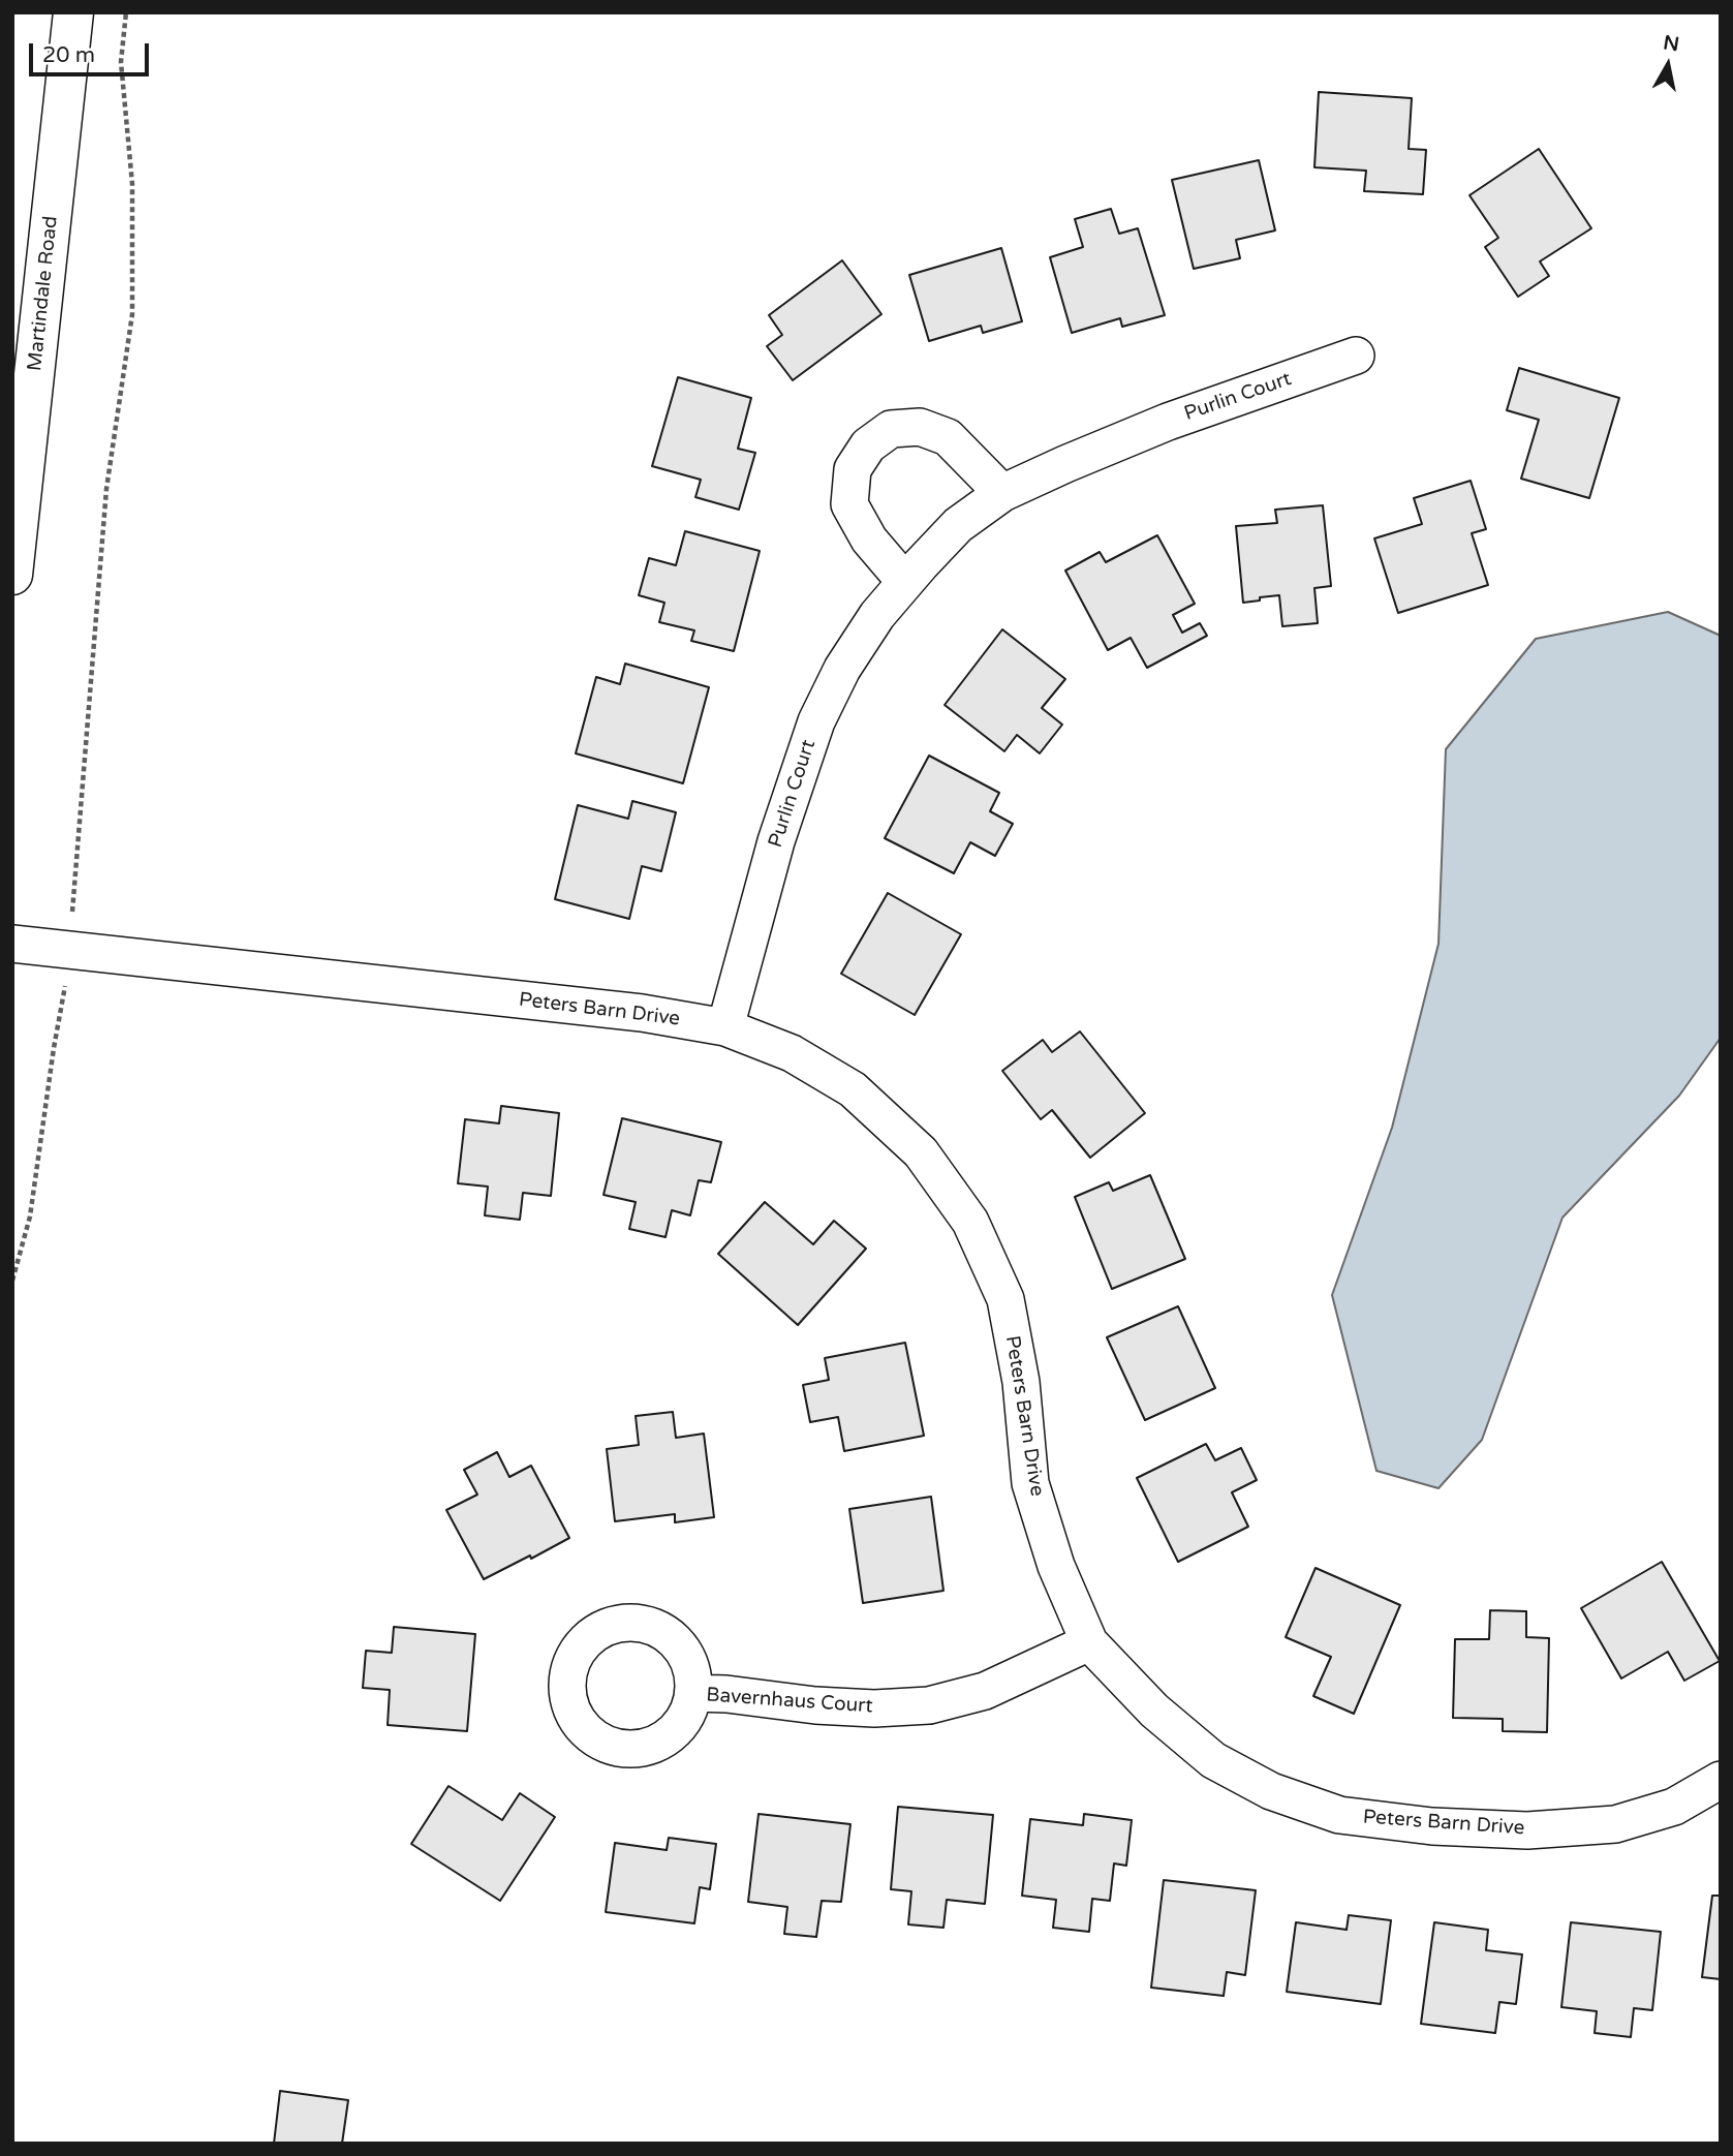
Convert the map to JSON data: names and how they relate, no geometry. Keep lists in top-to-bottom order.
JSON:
{
  "streets": {
    "street": [
      "Martindale Road",
      "Purlin Court",
      "Peters Barn Drive",
      "Bavernhaus Court"
    ]
  },
  "crossings": [
    ["Purlin Court", "Peters Barn Drive"],
    ["Peters Barn Drive", "Bavernhaus Court"]
  ],
  "scale_bar": "20 m",
  "north": "top"
}
